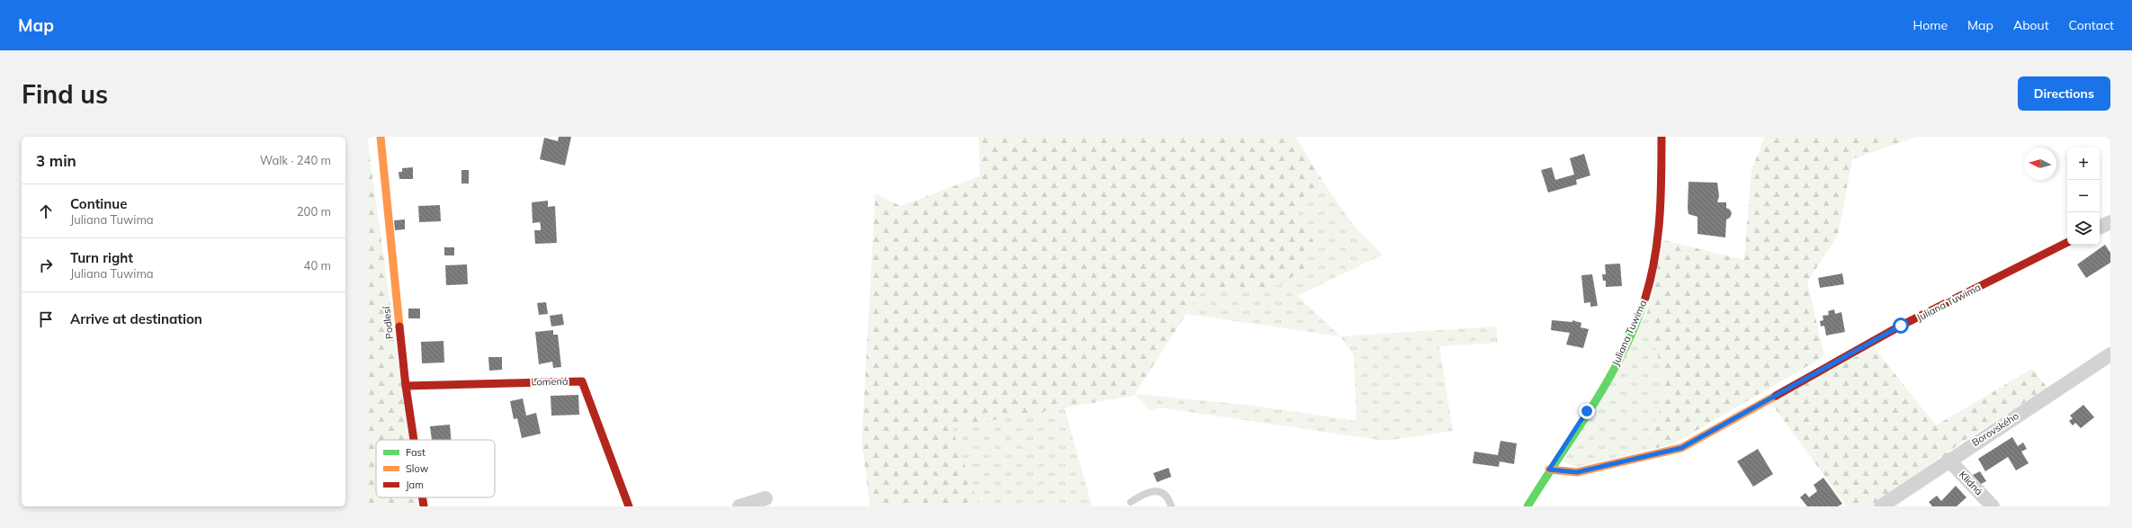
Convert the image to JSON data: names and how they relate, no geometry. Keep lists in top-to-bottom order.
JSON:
{
  "streets": {
    "street": [
      "Juliana Tuwima",
      "Podlesí",
      "Lomená",
      "Borovského",
      "Klidná"
    ]
  },
  "crossings": [
    ["Podlesí", "Lomená"],
    ["Borovského", "Klidná"]
  ],
  "legend": ["Fast", "Slow", "Jam"],
  "north": "left",
  "page": {
    "header": "Map",
    "nav": [
      "Home",
      "Map",
      "About",
      "Contact"
    ],
    "buttons": "Directions",
    "title": "Find us",
    "heading": ["3 min", "Walk · 240 m"],
    "map_buttons": ["+", "−"],
    "list": [
      ["Continue", "Juliana Tuwima", "200 m"],
      ["Turn right", "Juliana Tuwima", "40 m"],
      "Arrive at destination"
    ]
  }
}
